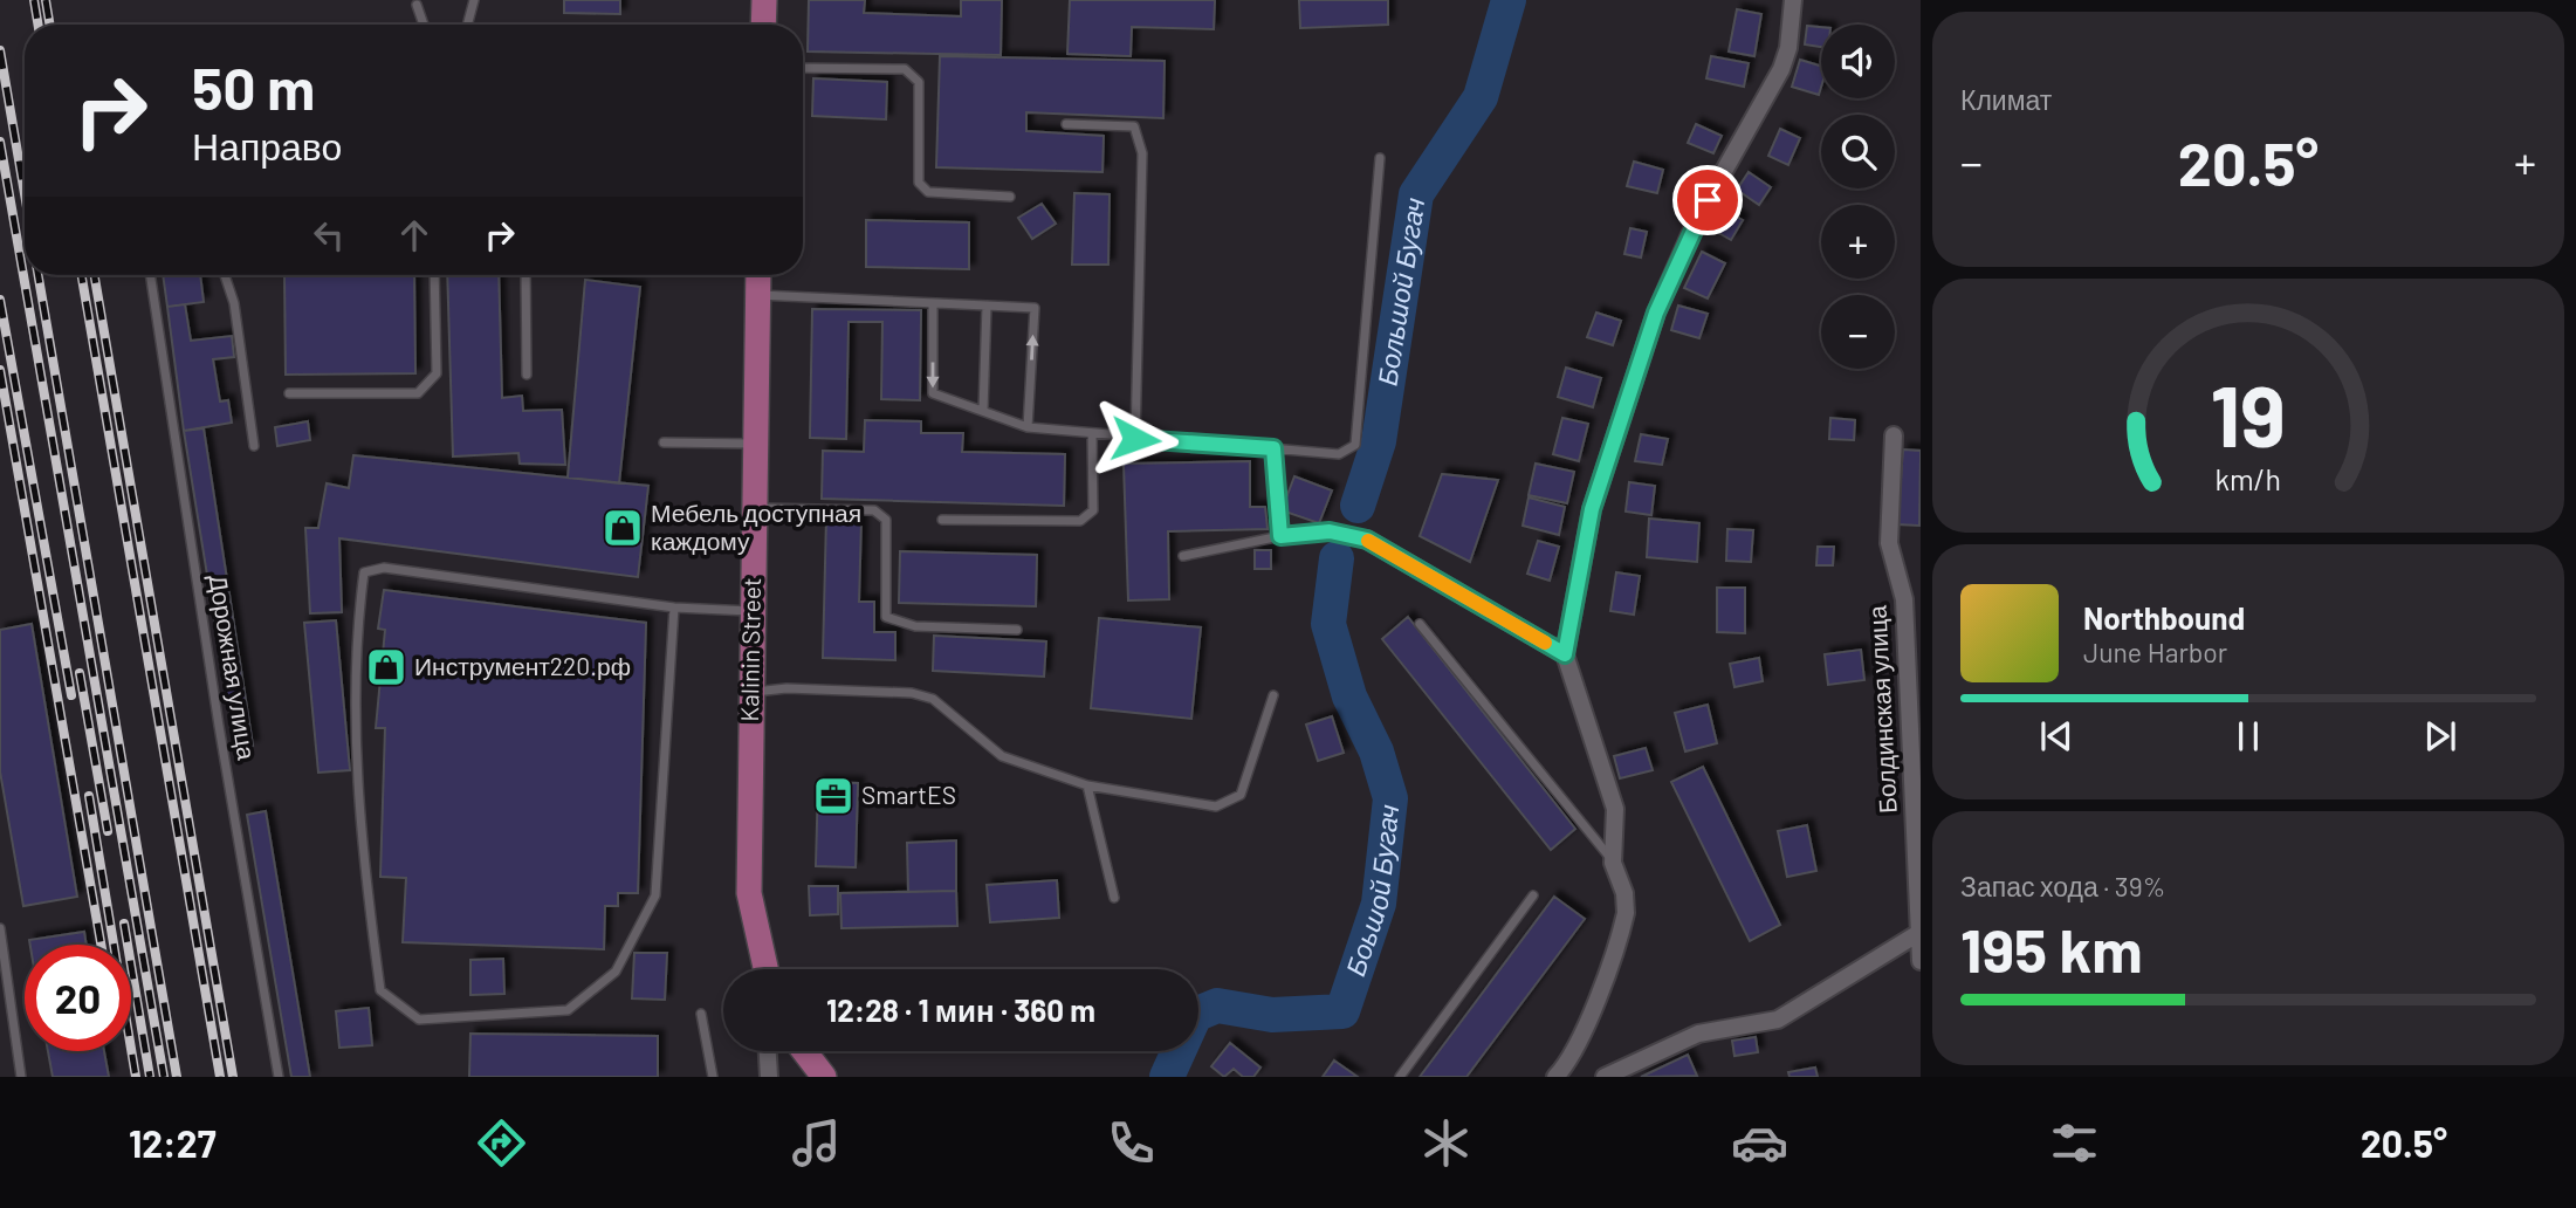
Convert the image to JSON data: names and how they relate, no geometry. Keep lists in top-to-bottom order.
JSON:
{
  "streets": {
    "main road": ["Kalinin Street"],
    "street": ["Болдинская улица"],
    "lane": ["Дорожная улица"]
  },
  "water": ["Большой Бугач", "Боьшой Бугач"],
  "places": {
    "shop": ["Мебель доступная каждому", "Инструмент220.рф"],
    "office": ["SmartES"]
  },
  "page": {
    "tile": [
      "Климат",
      ["Запас хода · 39%", "195 km"]
    ],
    "map_buttons": ["+", "−"],
    "turn": ["50 m", "Направо"],
    "heat": ["−", "20.5°", "+"],
    "song": ["Northbound", "June Harbor"],
    "limit": "20",
    "trip": "12:28 · 1 мин · 360 m",
    "tabs": ["12:27", "20.5°"],
    "gauge": ["19", "km/h"]
  }
}
